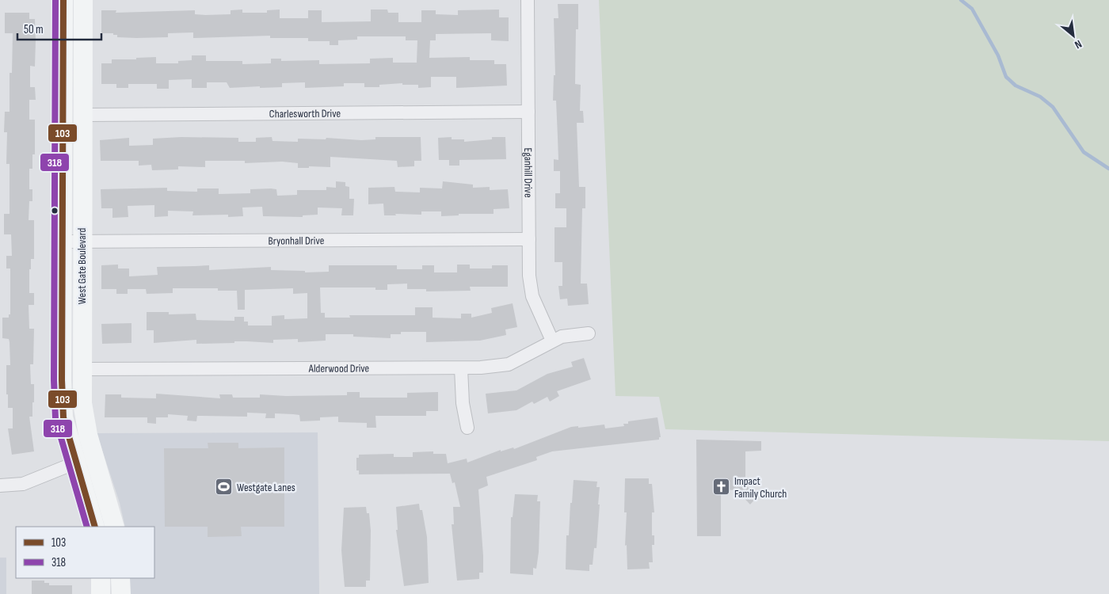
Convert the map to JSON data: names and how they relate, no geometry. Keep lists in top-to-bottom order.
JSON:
{
  "streets": {
    "main road": ["West Gate Boulevard"],
    "street": [
      "Charlesworth Drive",
      "Eganhill Drive",
      "Bryonhall Drive",
      "Alderwood Drive"
    ]
  },
  "crossings": [
    ["Charlesworth Drive", "Eganhill Drive"],
    ["Charlesworth Drive", "West Gate Boulevard"],
    ["Eganhill Drive", "Bryonhall Drive"],
    ["Eganhill Drive", "Alderwood Drive"],
    ["Bryonhall Drive", "West Gate Boulevard"],
    ["West Gate Boulevard", "Alderwood Drive"]
  ],
  "places": {
    "sports": ["Westgate Lanes"],
    "church": ["Impact Family Church"]
  },
  "lines": ["transit line 103", "transit line 318"],
  "legend": ["103", "318"],
  "scale_bar": "50 m",
  "north": "bottom right"
}
